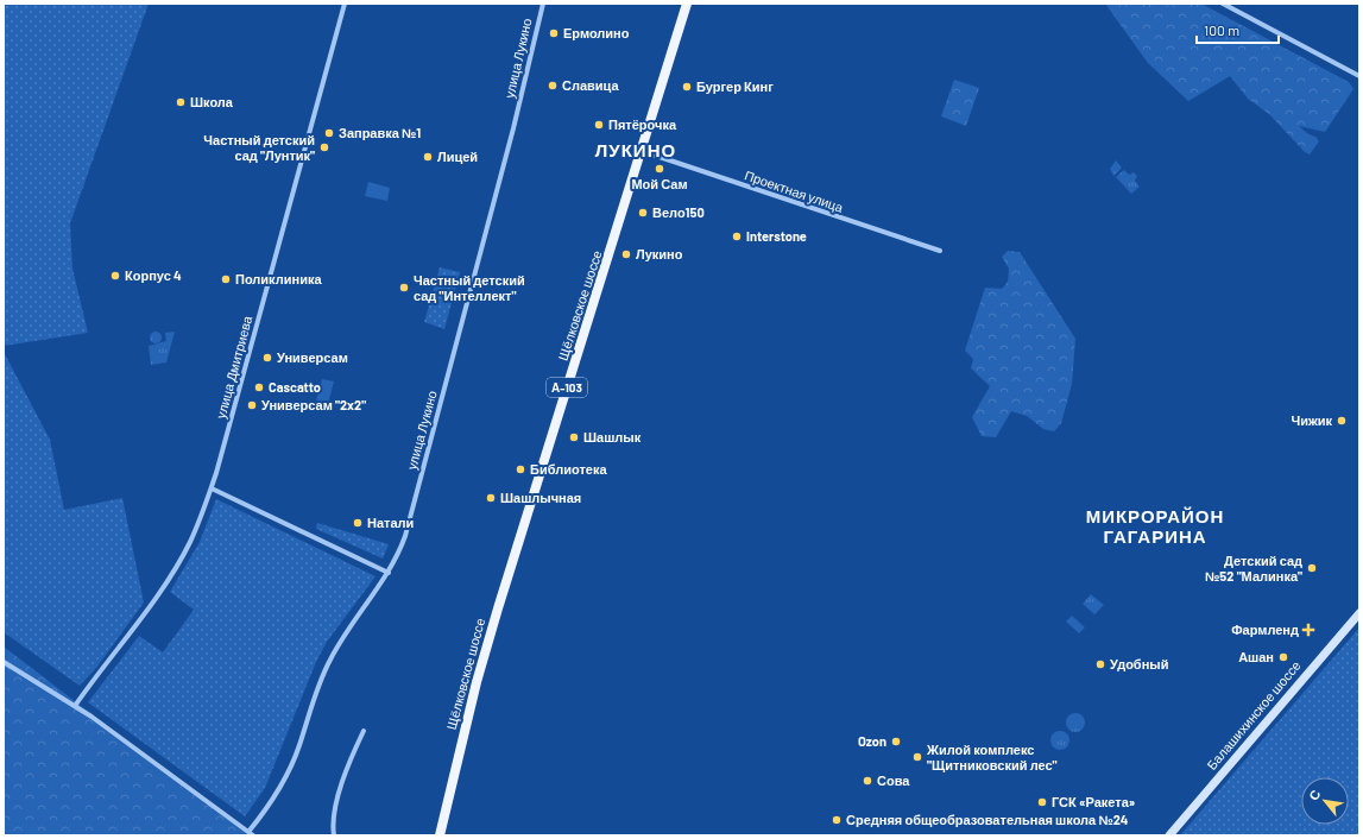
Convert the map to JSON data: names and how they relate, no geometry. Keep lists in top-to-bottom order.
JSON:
{
  "streets": {
    "main road": ["Щёлковское шоссе", "А-103", "Балашихинское шоссе"],
    "street": ["улица Лукино", "Проектная улица", "улица Дмитриева"]
  },
  "crossings": [
    ["Проектная улица", "Щёлковское шоссе"]
  ],
  "districts": ["ЛУКИНО", "МИКРОРАЙОН ГАГАРИНА"],
  "places": {
    "other": [
      "Ермолино",
      "Славица",
      "Бургер Кинг",
      "Школа",
      "Пятёрочка",
      "Заправка №1",
      "Частный детский сад \"Лунтик\"",
      "Лицей",
      "Мой Сам",
      "Вело150",
      "Interstone",
      "Лукино",
      "Корпус 4",
      "Поликлиника",
      "Частный детский сад \"Интеллект\"",
      "Универсам",
      "Cascatto",
      "Универсам \"2x2\"",
      "Чижик",
      "Шашлык",
      "Библиотека",
      "Шашлычная",
      "Натали",
      "Детский сад №52 \"Малинка\"",
      "Ашан",
      "Удобный",
      "Ozon",
      "Жилой комплекс \"Щитниковский лес\"",
      "Сова",
      "ГСК «Ракета»",
      "Средняя общеобразовательная школа №24"
    ],
    "health": ["Фармленд"]
  },
  "scale_bar": "100 m",
  "north": "top left"
}
